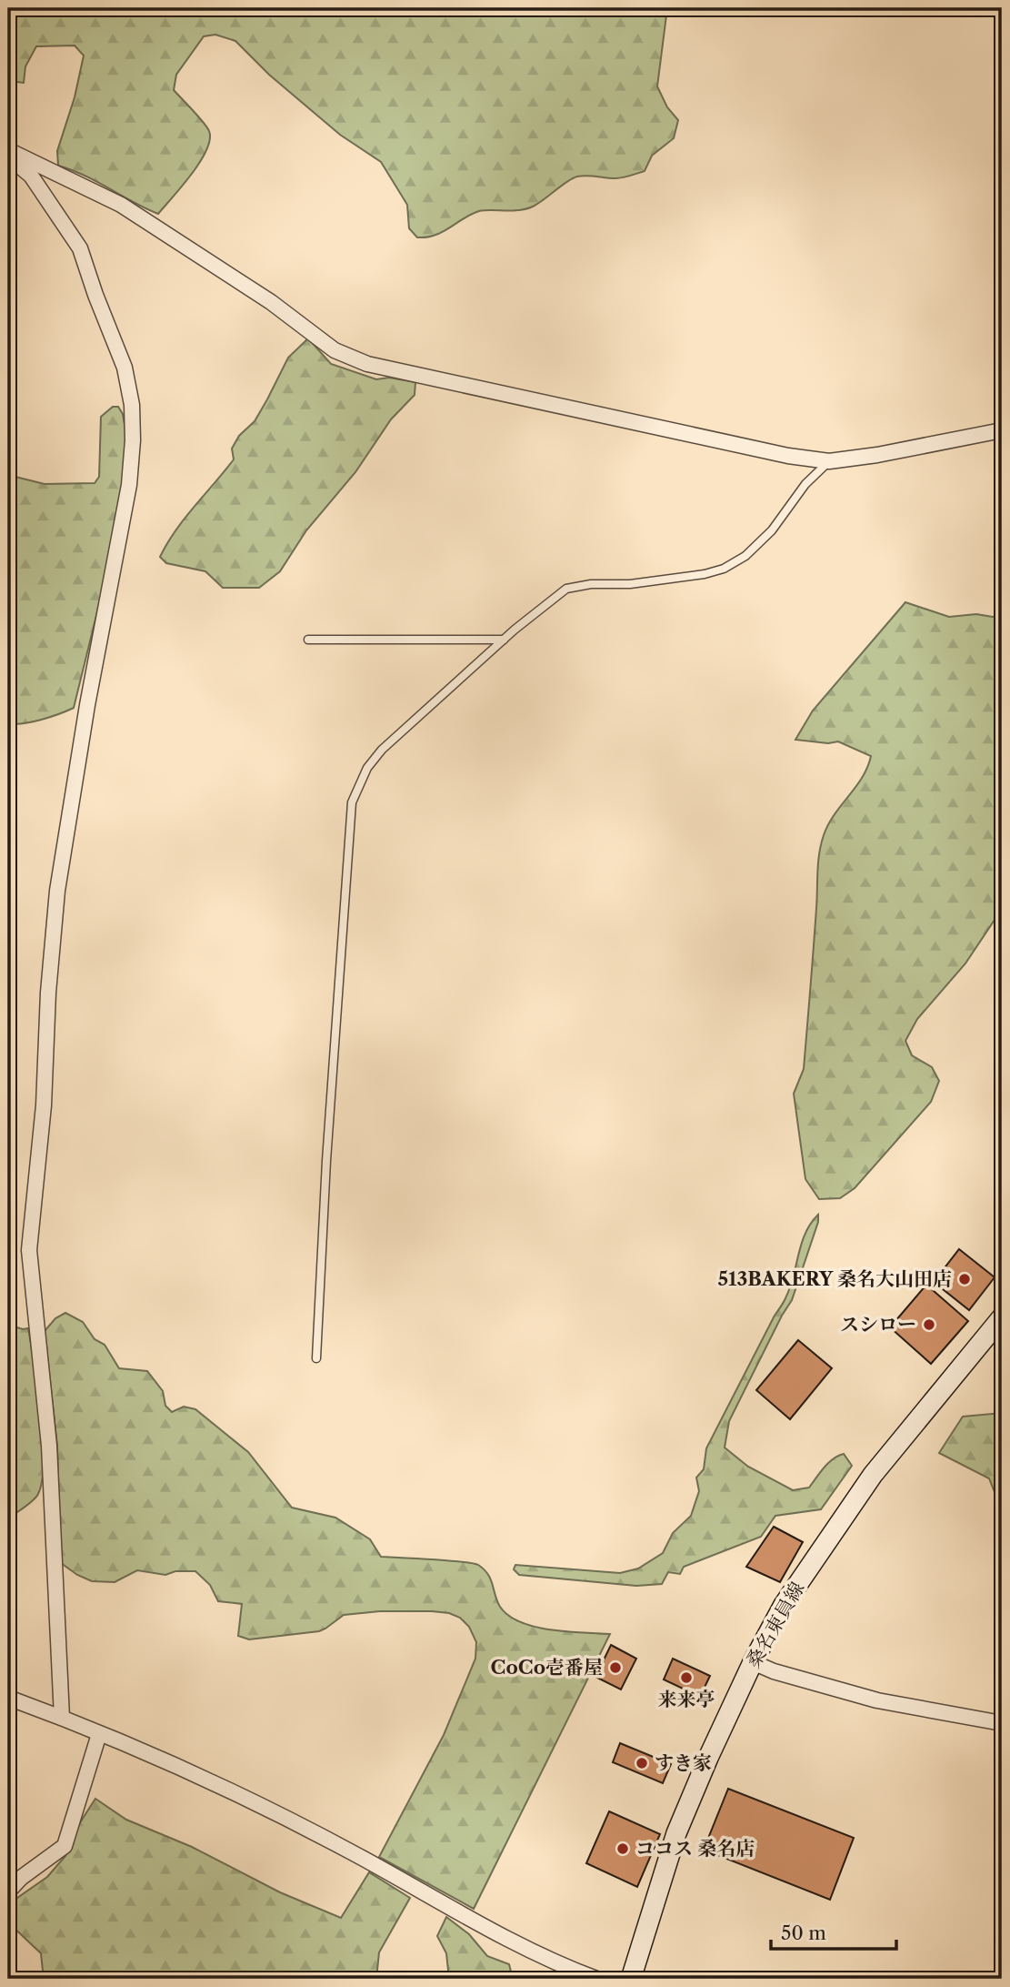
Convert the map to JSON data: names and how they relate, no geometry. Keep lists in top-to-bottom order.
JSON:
{
  "streets": {
    "main road": ["桑名東員線"]
  },
  "places": [
    "513BAKERY 桑名大山田店",
    "スシロー",
    "CoCo壱番屋",
    "来来亭",
    "すき家",
    "ココス 桑名店"
  ],
  "scale_bar": "50 m"
}
